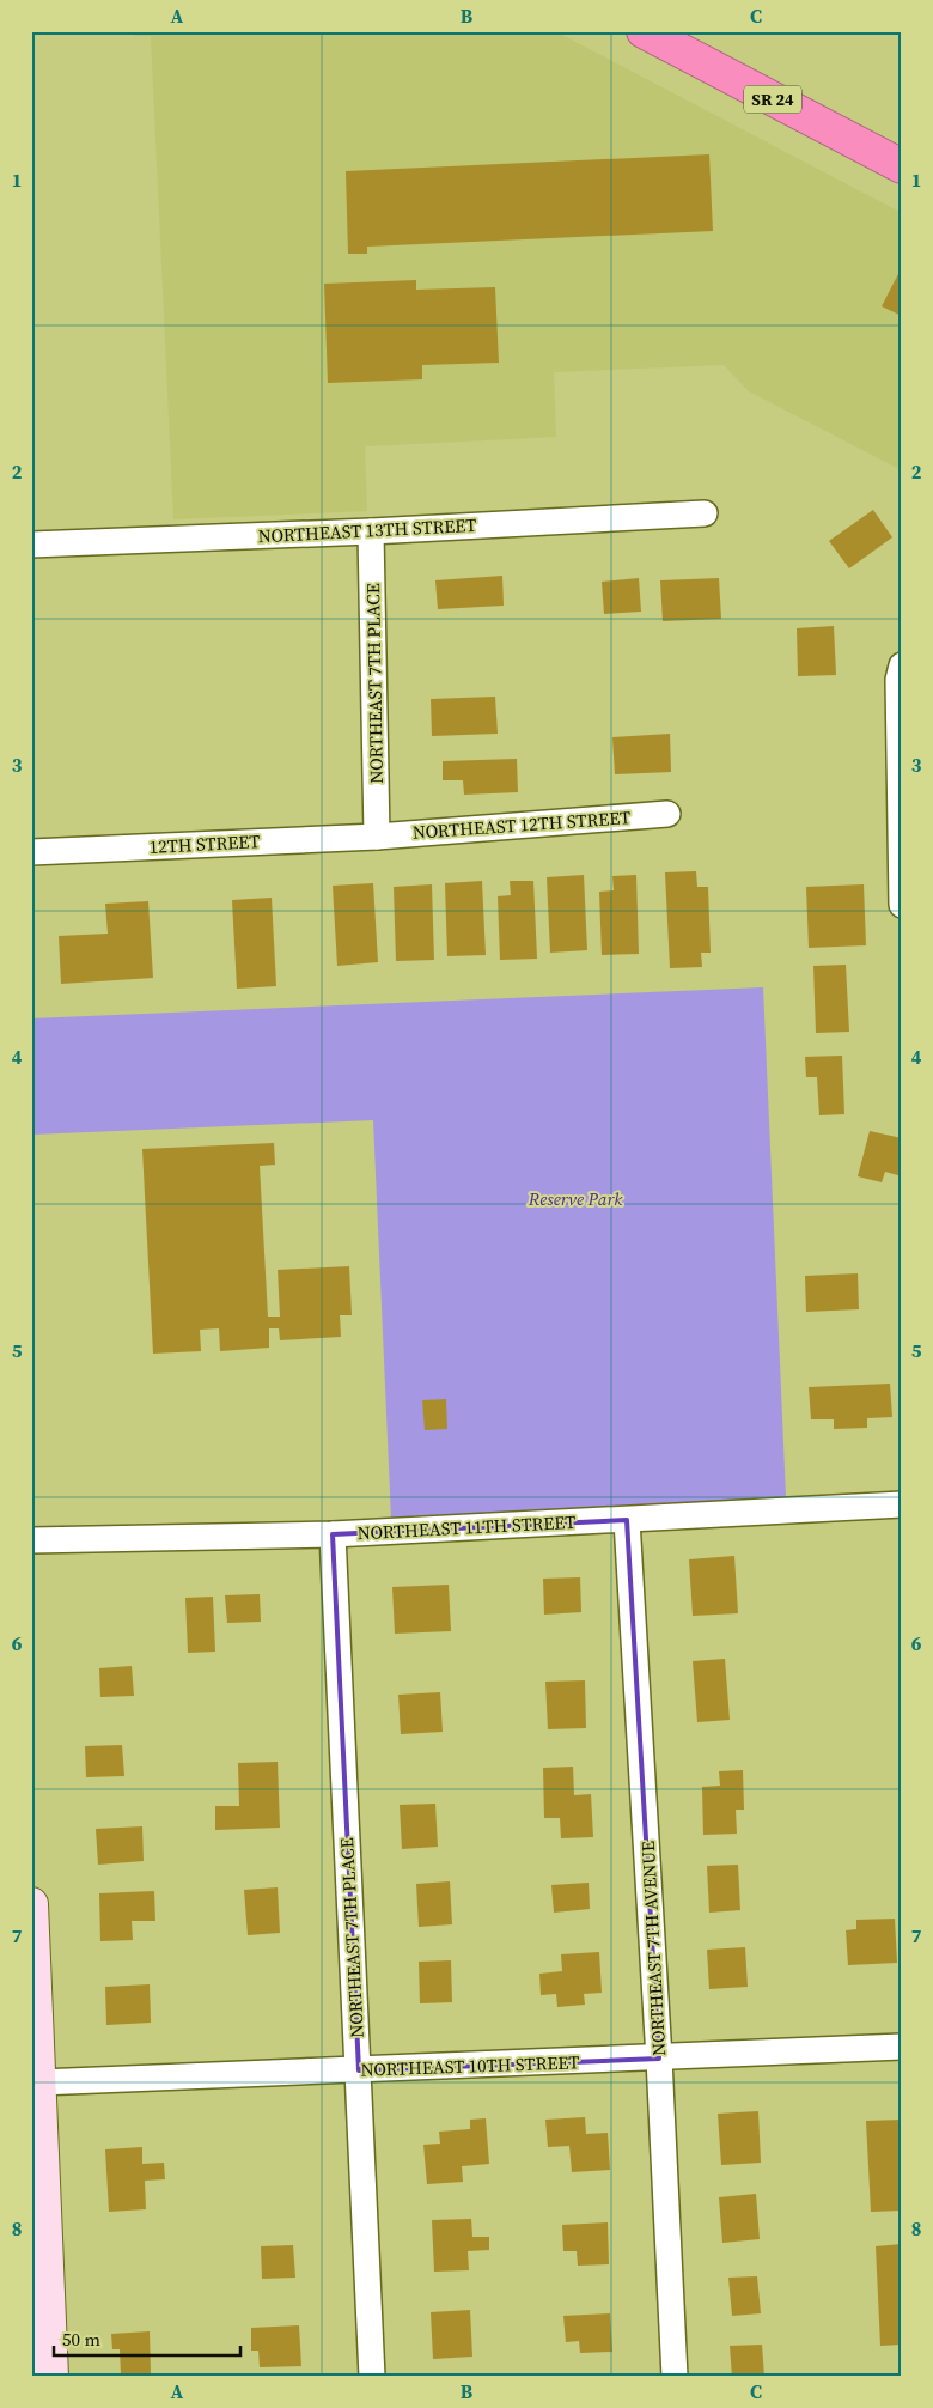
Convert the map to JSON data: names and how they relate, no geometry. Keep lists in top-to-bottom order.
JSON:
{
  "streets": {
    "highway": ["SR 24"],
    "street": [
      "NORTHEAST 13TH STREET",
      "NORTHEAST 7TH PLACE",
      "NORTHEAST 12TH STREET",
      "12TH STREET",
      "NORTHEAST 11TH STREET",
      "NORTHEAST 7TH AVENUE",
      "NORTHEAST 10TH STREET"
    ]
  },
  "crossings": [
    ["NORTHEAST 13TH STREET", "NORTHEAST 7TH PLACE"],
    ["NORTHEAST 7TH PLACE", "NORTHEAST 12TH STREET"],
    ["NORTHEAST 7TH PLACE", "12TH STREET"],
    ["NORTHEAST 7TH PLACE", "NORTHEAST 11TH STREET"],
    ["NORTHEAST 7TH PLACE", "NORTHEAST 10TH STREET"],
    ["NORTHEAST 12TH STREET", "12TH STREET"],
    ["NORTHEAST 11TH STREET", "NORTHEAST 7TH AVENUE"],
    ["NORTHEAST 7TH AVENUE", "NORTHEAST 10TH STREET"]
  ],
  "parks": ["Reserve Park"],
  "scale_bar": "50 m",
  "grid": {
    "columns": ["A", "B", "C"],
    "rows": [
      "1",
      "2",
      "3",
      "4",
      "5",
      "6",
      "7",
      "8"
    ]
  }
}
